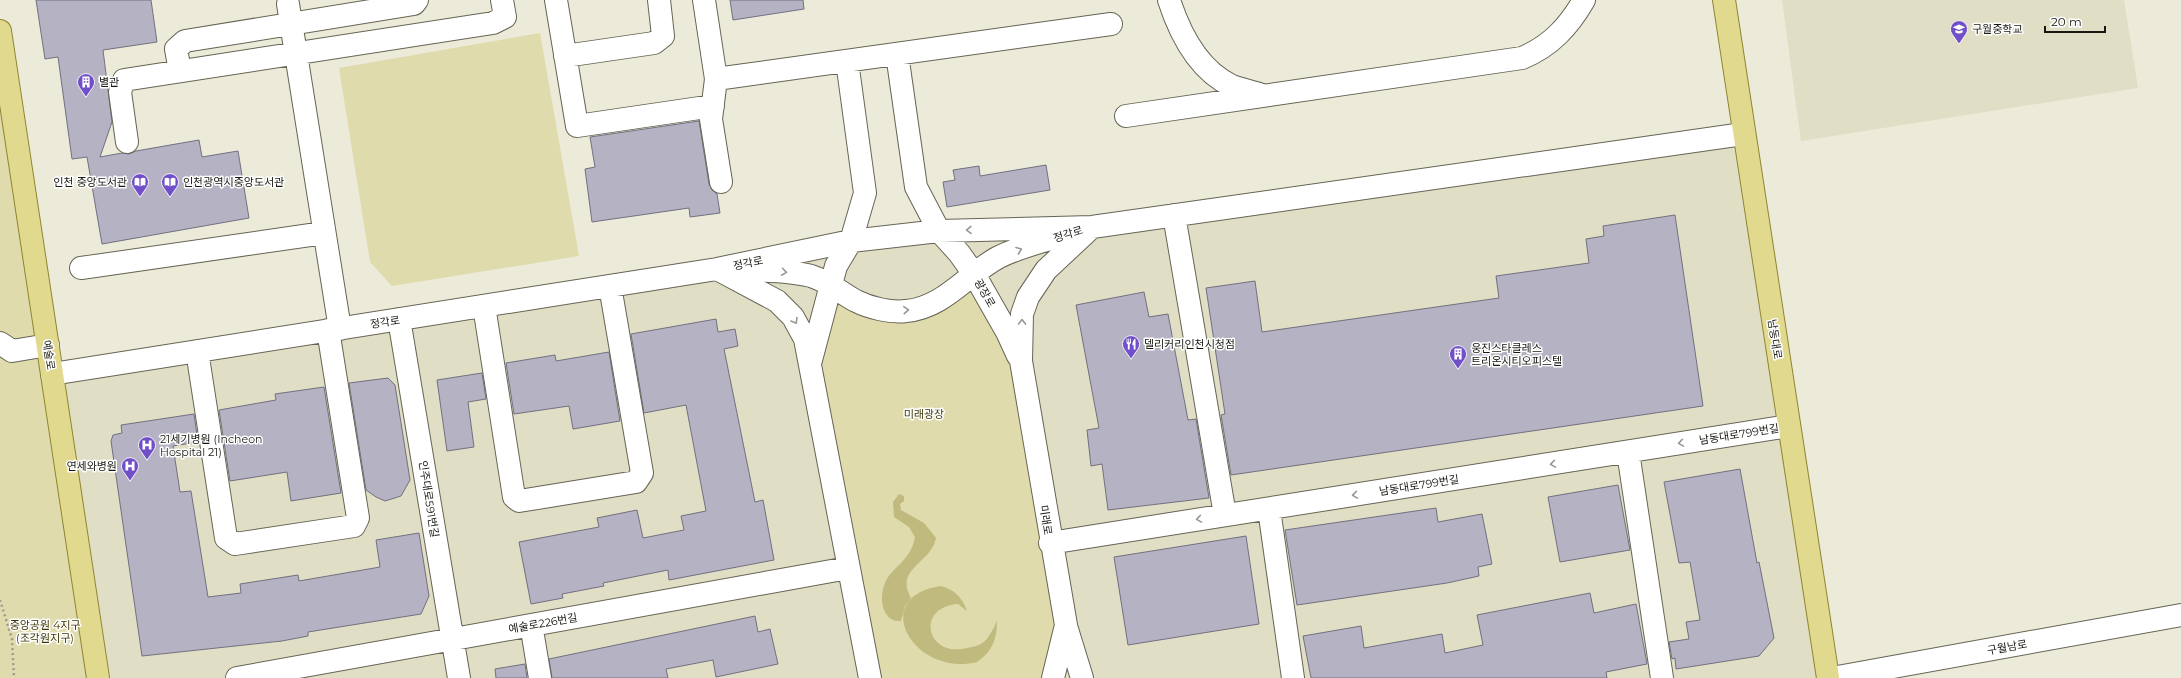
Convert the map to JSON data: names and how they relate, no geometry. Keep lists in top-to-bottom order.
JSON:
{
  "streets": {
    "main road": ["남동대로", "예술로"],
    "street": [
      "정각로",
      "광장로",
      "남동대로799번길",
      "인주대로591번길",
      "미래로",
      "예술로226번길",
      "구월남로"
    ]
  },
  "crossings": [
    ["정각로", "광장로"],
    ["정각로", "예술로"],
    ["정각로", "인주대로591번길"],
    ["광장로", "미래로"],
    ["남동대로", "남동대로799번길"],
    ["남동대로799번길", "미래로"],
    ["인주대로591번길", "예술로226번길"]
  ],
  "one_way": ["남동대로799번길"],
  "parks": ["미래광장", "중앙공원 4지구 (조각원지구)"],
  "places": {
    "school or university": ["구월중학교"],
    "building": ["별관", "웅진스타클레스 트리온시티오피스텔"],
    "library": ["인천 중앙도서관", "인천광역시중앙도서관"],
    "restaurant": ["델리커리인천시청점"],
    "hospital": ["21세기병원 (Incheon Hospital 21)", "연세와병원"]
  },
  "scale_bar": "20 m"
}
